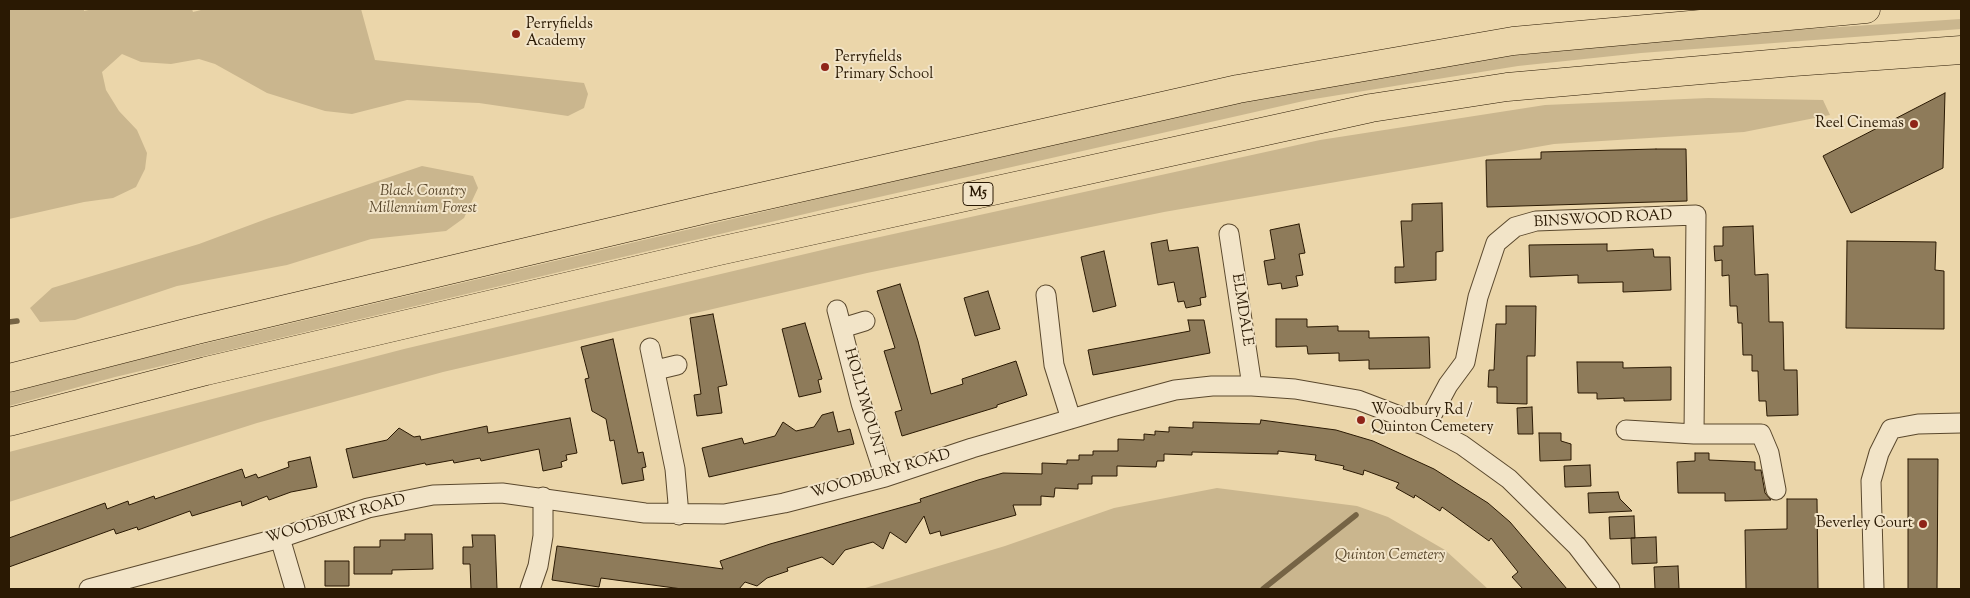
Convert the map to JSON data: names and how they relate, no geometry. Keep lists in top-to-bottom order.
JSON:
{
  "streets": {
    "highway": ["M5"],
    "street": [
      "BINSWOOD ROAD",
      "ELMDALE",
      "HOLLYMOUNT",
      "WOODBURY ROAD"
    ]
  },
  "crossings": [
    ["BINSWOOD ROAD", "WOODBURY ROAD"],
    ["ELMDALE", "WOODBURY ROAD"],
    ["HOLLYMOUNT", "WOODBURY ROAD"]
  ],
  "parks": ["Black Country Millennium Forest", "Quinton Cemetery"],
  "places": [
    "Perryfields Academy",
    "Perryfields Primary School",
    "Reel Cinemas",
    "Woodbury Rd / Quinton Cemetery",
    "Beverley Court"
  ]
}
